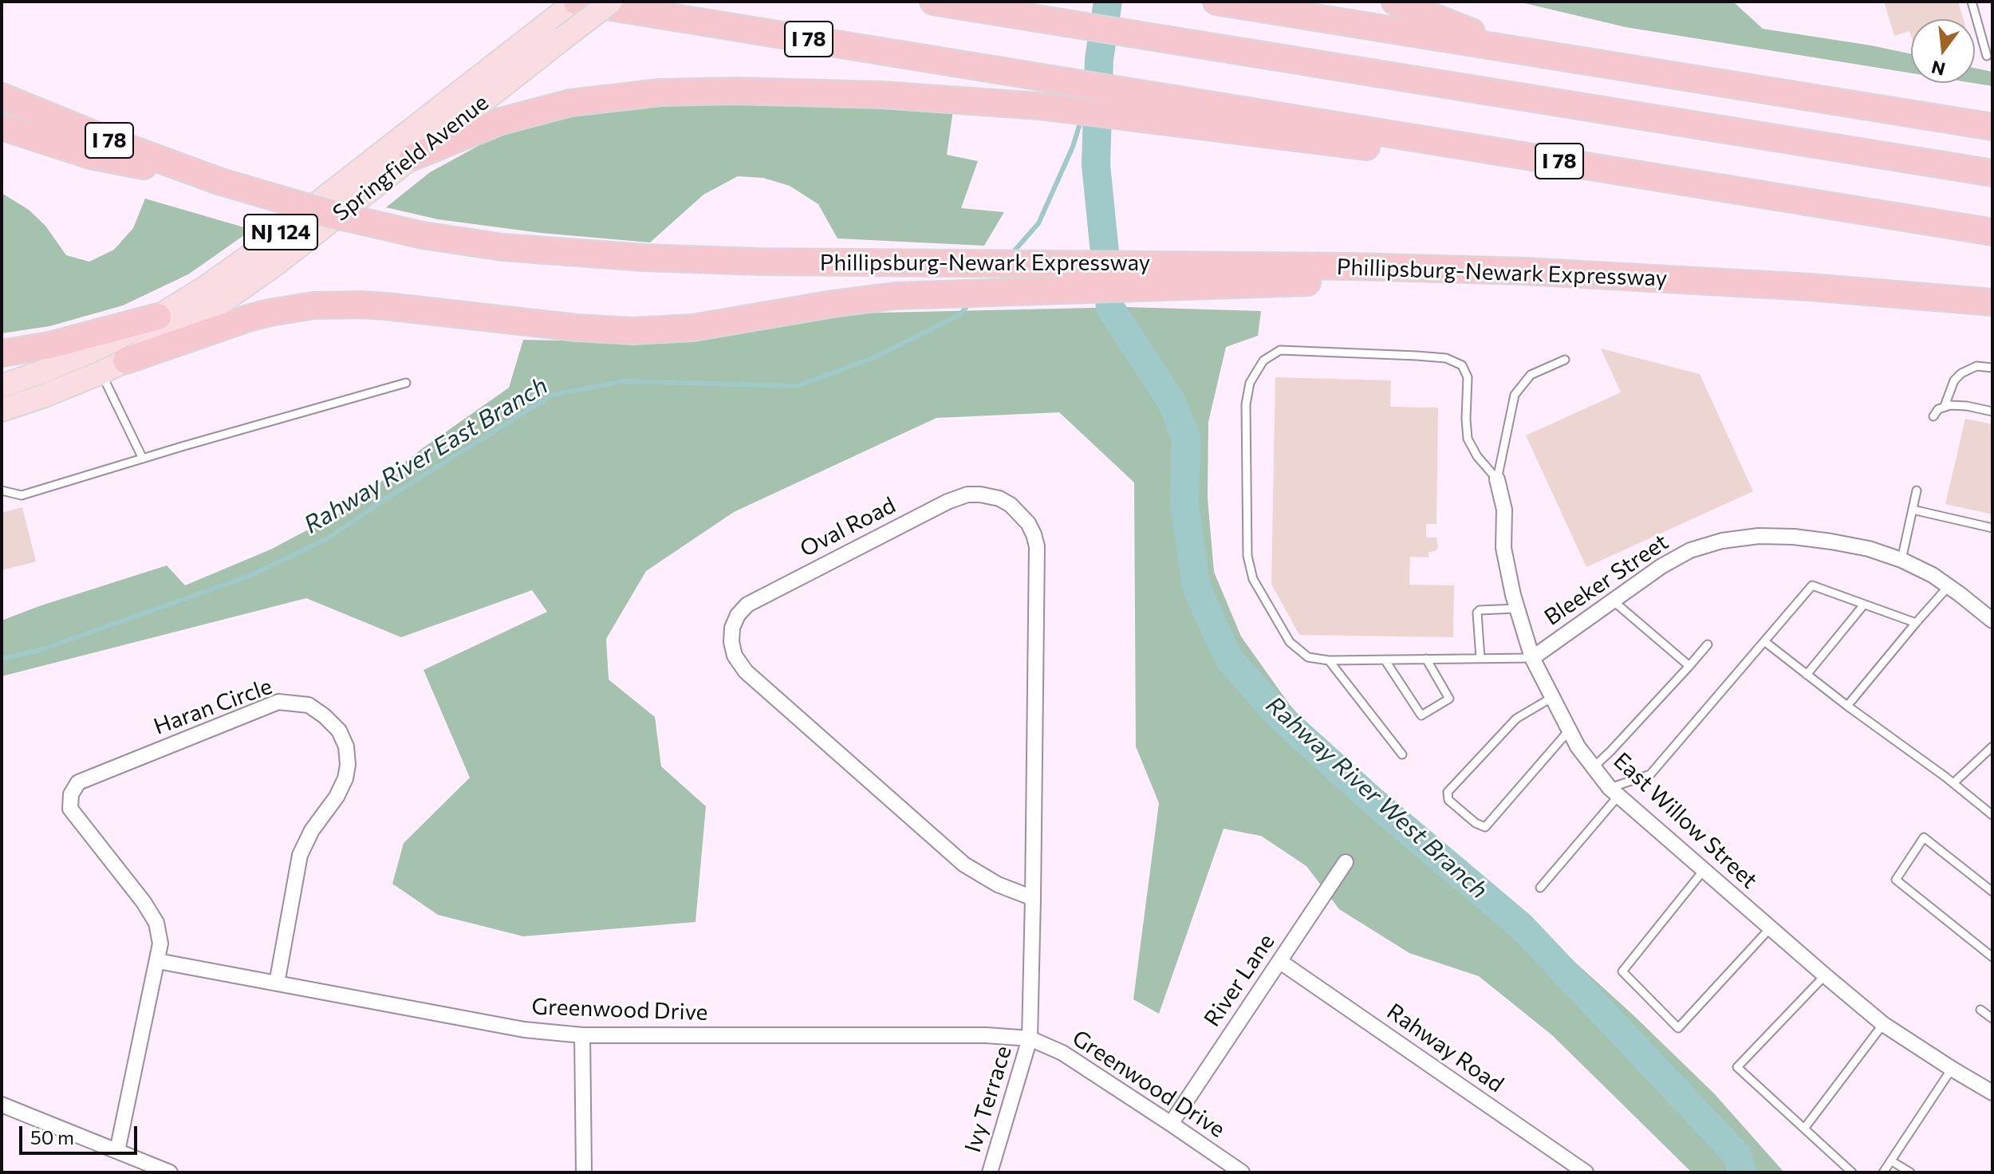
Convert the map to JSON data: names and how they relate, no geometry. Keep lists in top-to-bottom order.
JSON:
{
  "streets": {
    "highway": ["I 78", "Phillipsburg-Newark Expressway"],
    "main road": ["Springfield Avenue", "NJ 124"],
    "street": [
      "Oval Road",
      "Bleeker Street",
      "Haran Circle",
      "East Willow Street",
      "River Lane",
      "Greenwood Drive",
      "Rahway Road",
      "Ivy Terrace"
    ]
  },
  "crossings": [
    ["I 78", "Springfield Avenue"],
    ["Oval Road", "Greenwood Drive"],
    ["Oval Road", "Ivy Terrace"],
    ["Bleeker Street", "East Willow Street"],
    ["Haran Circle", "Greenwood Drive"],
    ["River Lane", "Greenwood Drive"],
    ["River Lane", "Rahway Road"],
    ["Greenwood Drive", "Ivy Terrace"]
  ],
  "water": ["Rahway River East Branch", "Rahway River West Branch"],
  "scale_bar": "50 m",
  "north": "bottom"
}
